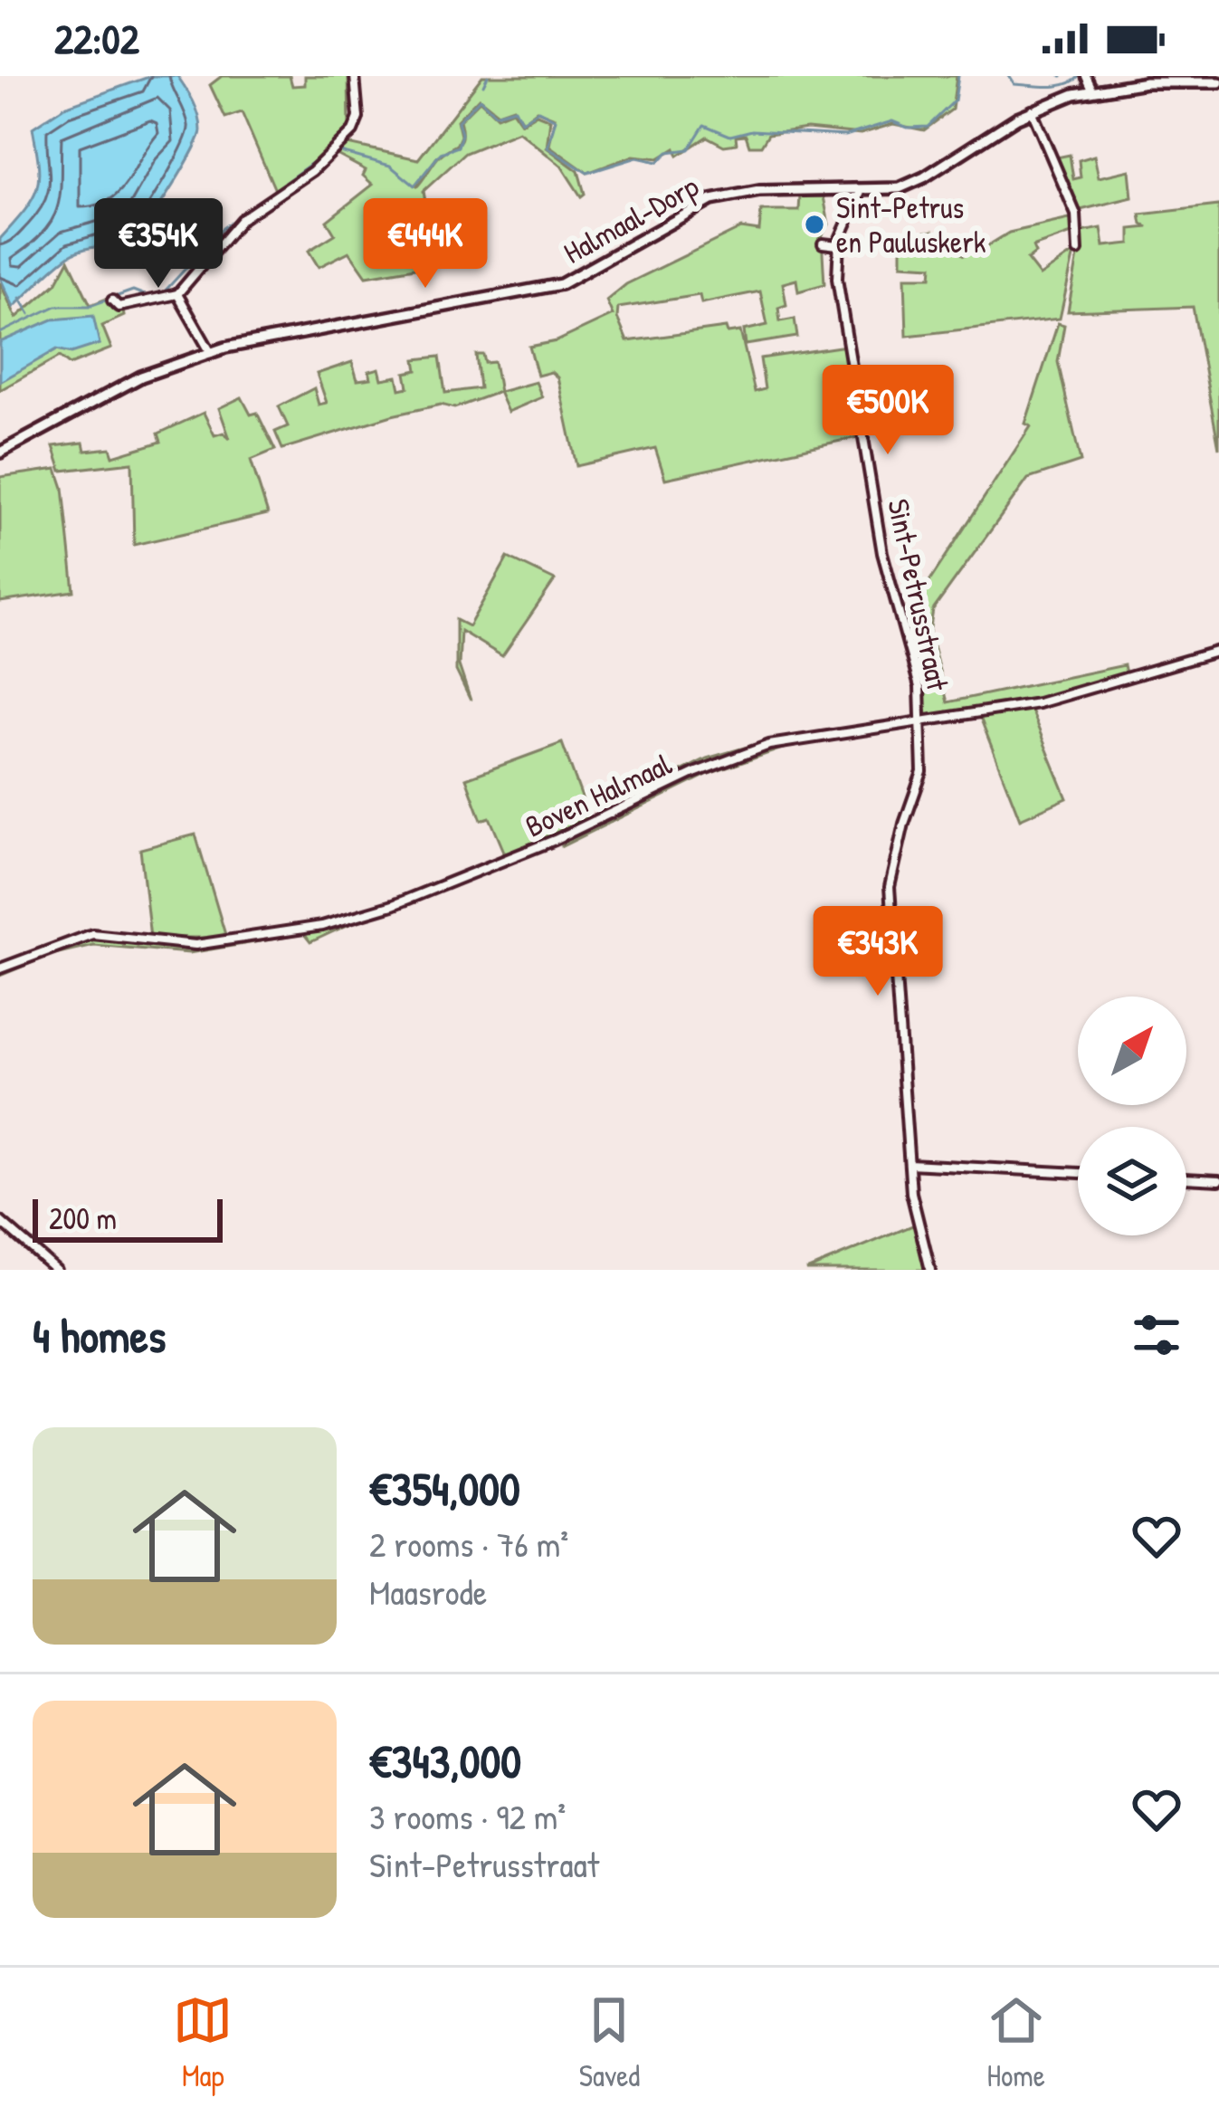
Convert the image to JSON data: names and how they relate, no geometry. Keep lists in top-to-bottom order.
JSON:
{
  "streets": {
    "street": ["Halmaal-Dorp", "Sint-Petrusstraat", "Boven Halmaal"]
  },
  "crossings": [
    ["Halmaal-Dorp", "Sint-Petrusstraat"],
    ["Sint-Petrusstraat", "Boven Halmaal"]
  ],
  "places": ["Sint-Petrus en Pauluskerk"],
  "scale_bar": "200 m",
  "north": "top right",
  "page": {
    "status": "22:02",
    "price": [
      "€354K",
      "€444K",
      "€500K",
      "€343K"
    ],
    "scale": "200 m",
    "heading": "4 homes",
    "list": [
      {
        "name": "€354,000",
        "note": "2 rooms · 76 m² · Maasrode"
      },
      {
        "name": "€343,000",
        "note": "3 rooms · 92 m² · Sint-Petrusstraat"
      }
    ],
    "tabs": ["Map", "Saved", "Home"]
  }
}
